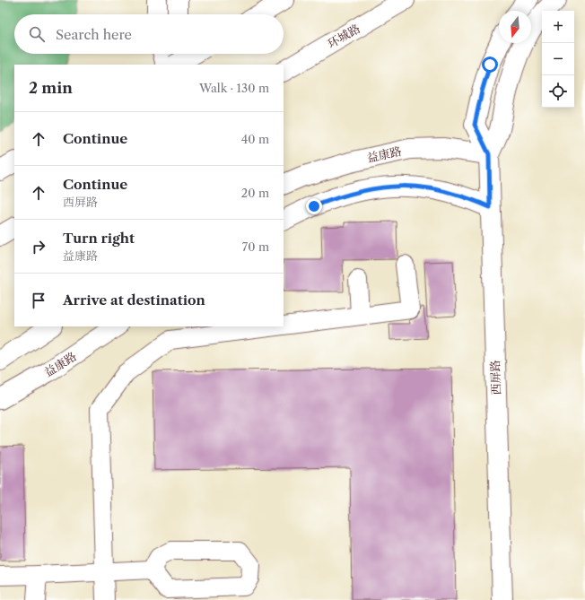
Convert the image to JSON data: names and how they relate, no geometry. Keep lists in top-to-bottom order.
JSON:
{
  "streets": {
    "main road": ["环城路", "益康路", "西屏路"]
  },
  "crossings": [
    ["益康路", "西屏路"]
  ],
  "north": "bottom",
  "page": {
    "map_buttons": ["+", "−"],
    "search": "Search here",
    "heading": ["2 min", "Walk · 130 m"],
    "list": [
      ["Continue", "40 m"],
      ["Continue", "西屏路", "20 m"],
      ["Turn right", "益康路", "70 m"],
      "Arrive at destination"
    ]
  }
}
